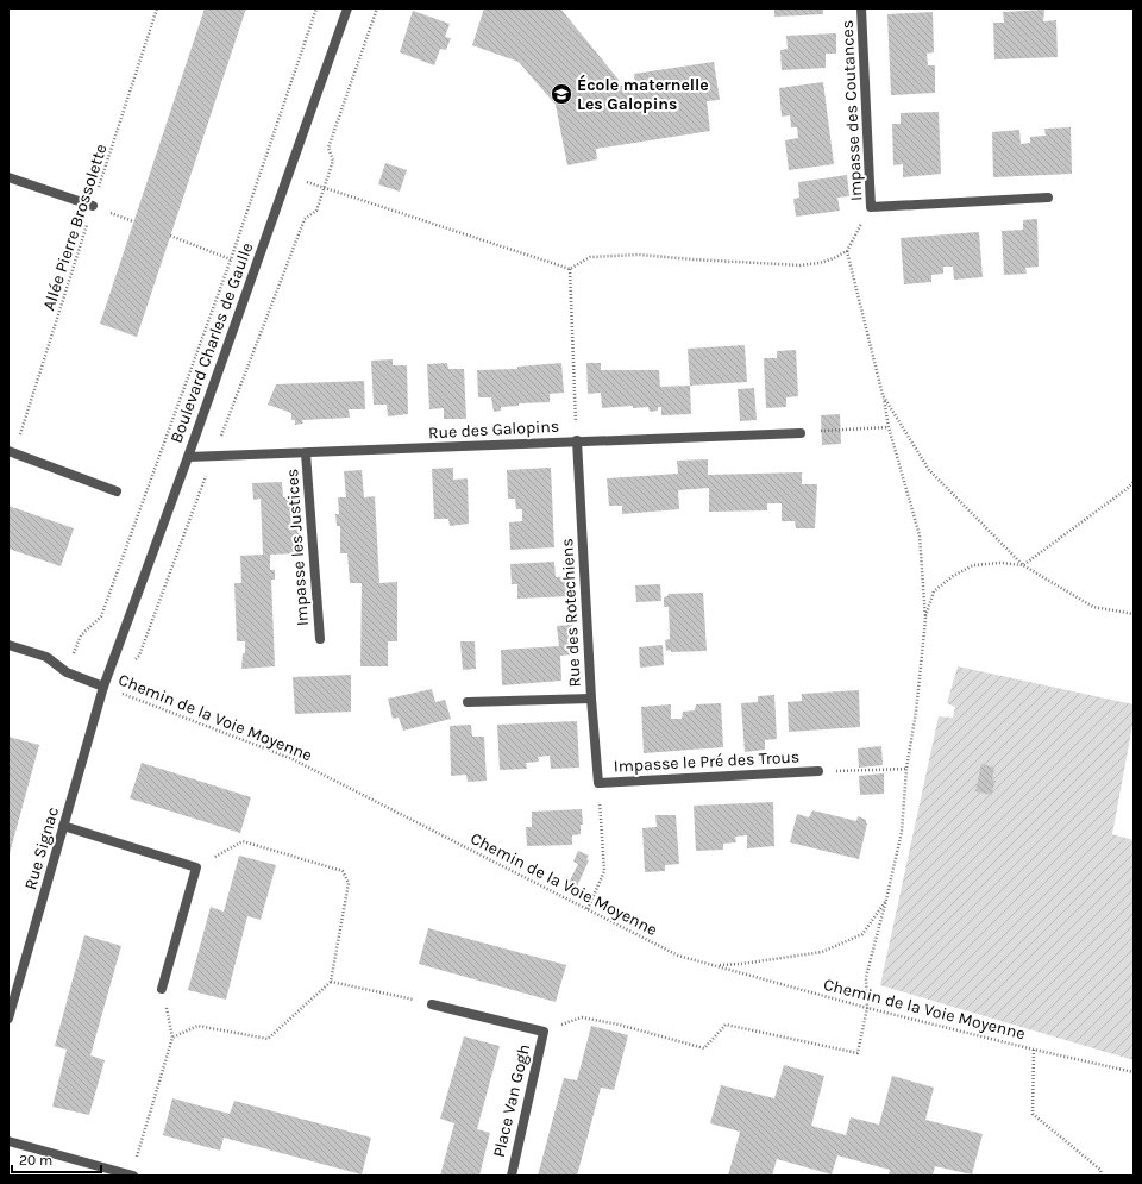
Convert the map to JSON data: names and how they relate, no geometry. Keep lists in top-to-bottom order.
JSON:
{
  "streets": {
    "street": [
      "Impasse des Coutances",
      "Boulevard Charles de Gaulle",
      "Rue des Galopins",
      "Impasse les Justices",
      "Rue des Rotechiens",
      "Impasse le Pré des Trous",
      "Rue Signac",
      "Place Van Gogh"
    ],
    "path": ["Allée Pierre Brossolette", "Chemin de la Voie Moyenne"]
  },
  "crossings": [
    ["Boulevard Charles de Gaulle", "Rue des Galopins"],
    ["Boulevard Charles de Gaulle", "Chemin de la Voie Moyenne"],
    ["Boulevard Charles de Gaulle", "Rue Signac"],
    ["Rue des Galopins", "Impasse les Justices"],
    ["Rue des Galopins", "Rue des Rotechiens"],
    ["Rue des Rotechiens", "Impasse le Pré des Trous"],
    ["Chemin de la Voie Moyenne", "Rue Signac"]
  ],
  "places": {
    "school or university": ["École maternelle Les Galopins"]
  },
  "scale_bar": "20 m"
}
